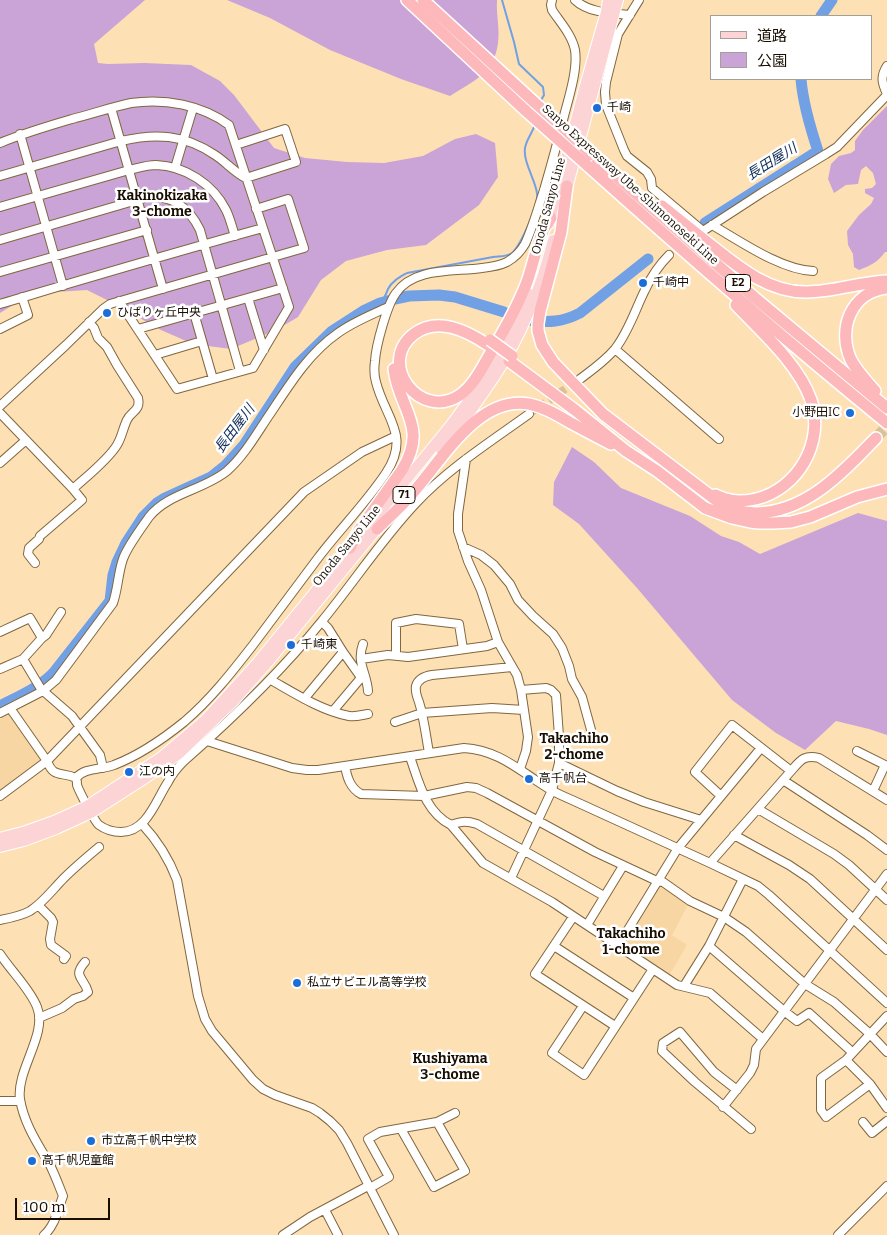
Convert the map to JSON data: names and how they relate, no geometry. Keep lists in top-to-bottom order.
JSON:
{
  "streets": {
    "highway": ["Sanyo Expressway Ube-Shimonoseki Line", "E2"],
    "main road": ["Onoda Sanyo Line", "71"]
  },
  "districts": [
    "Kakinokizaka 3-chome",
    "Takachiho 2-chome",
    "Takachiho 1-chome",
    "Kushiyama 3-chome"
  ],
  "water": ["長田屋川"],
  "places": [
    "千崎",
    "千崎中",
    "ひばりヶ丘中央",
    "小野田IC",
    "千崎東",
    "江の内",
    "高千帆台",
    "私立サビエル高等学校",
    "市立高千帆中学校",
    "高千帆児童館"
  ],
  "legend": ["道路", "公園"],
  "scale_bar": "100 m"
}
